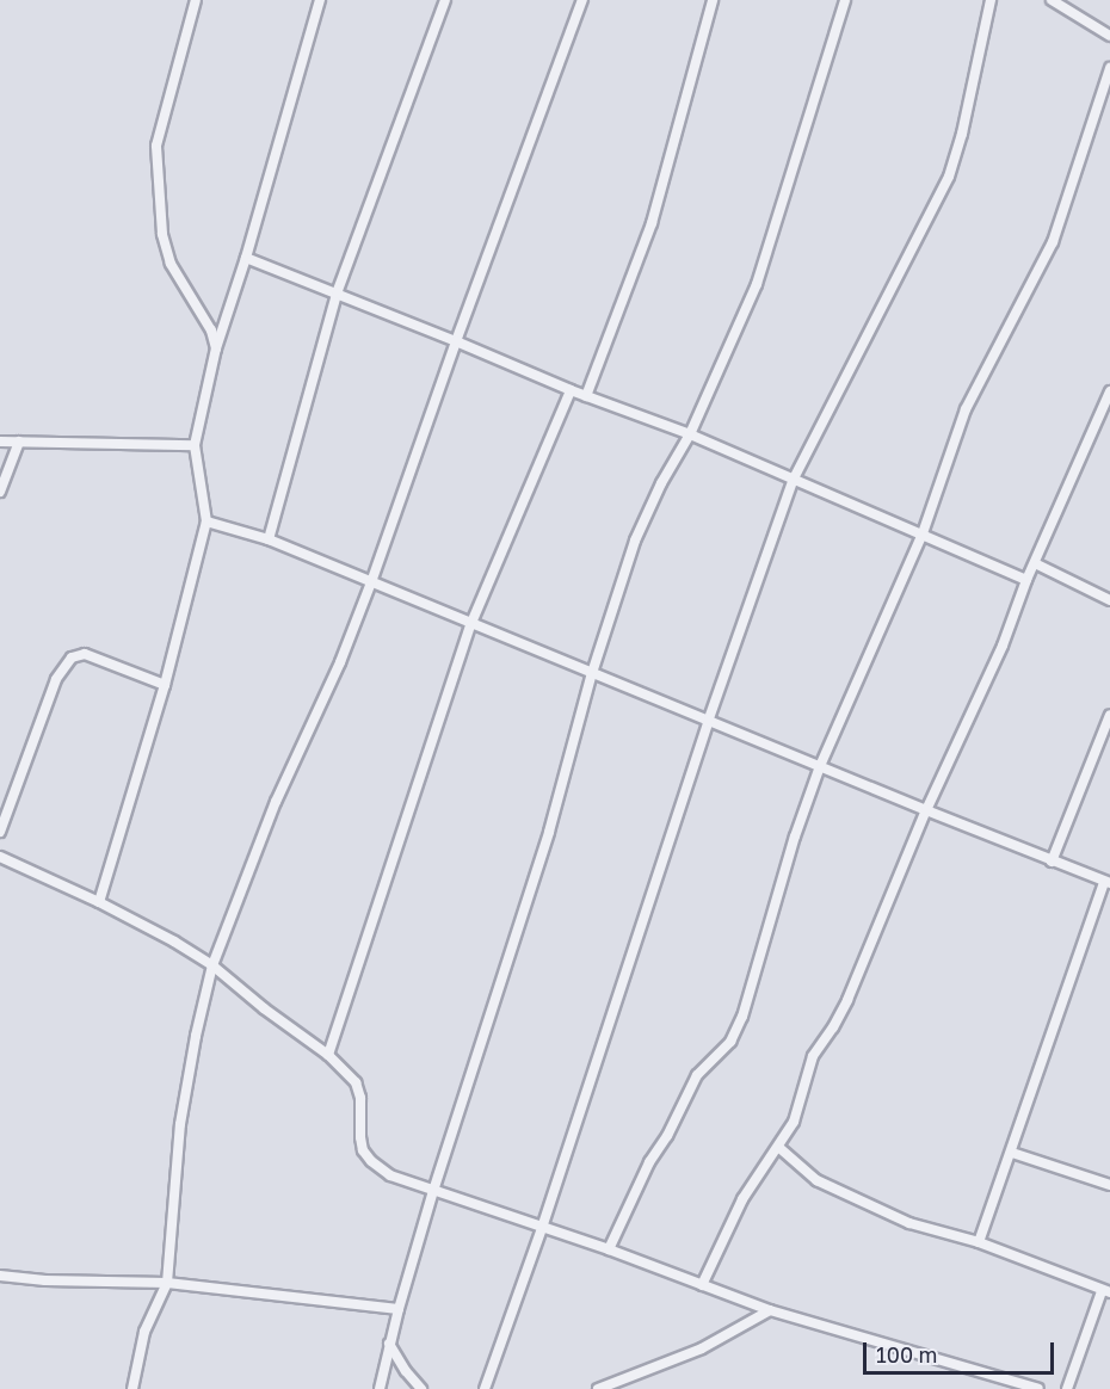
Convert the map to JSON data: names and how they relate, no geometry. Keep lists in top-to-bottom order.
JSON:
{
  "scale_bar": "100 m"
}
